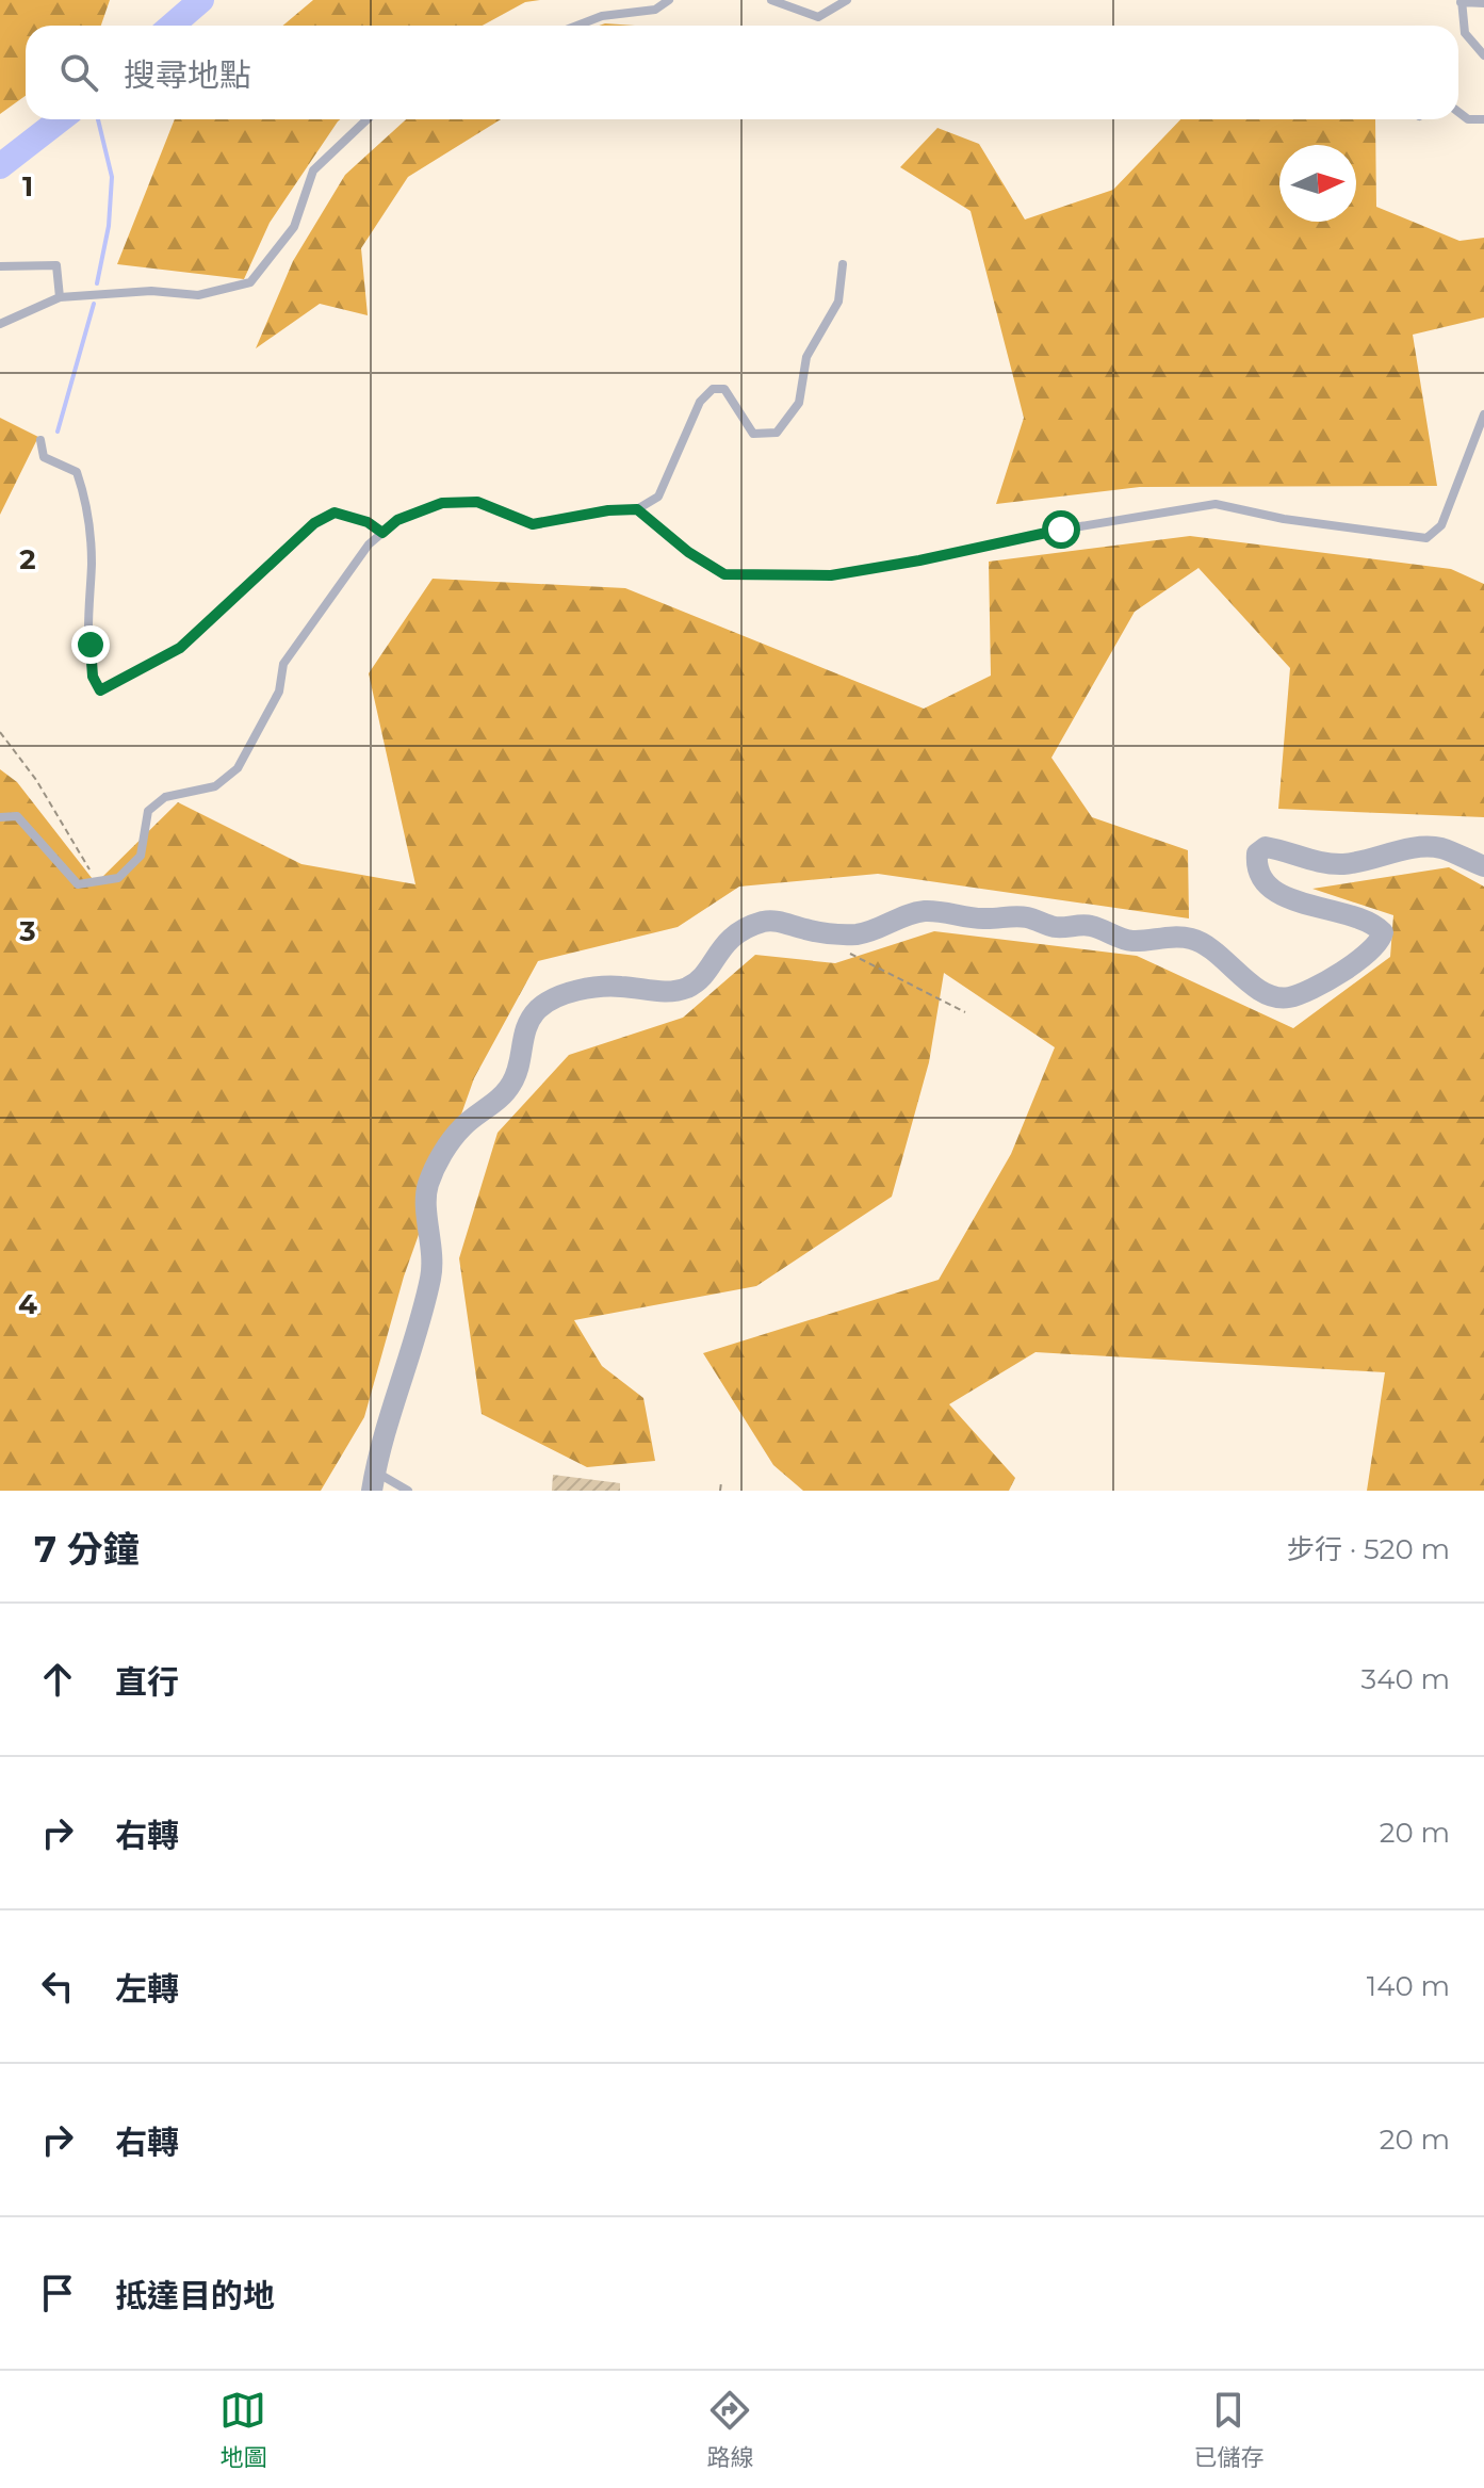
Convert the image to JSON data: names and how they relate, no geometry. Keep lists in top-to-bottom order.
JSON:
{
  "north": "right",
  "page": {
    "search": "搜尋地點",
    "heading": ["7 分鐘", "步行 · 520 m"],
    "list": [
      ["直行", "340 m"],
      ["右轉", "20 m"],
      ["左轉", "140 m"],
      ["右轉", "20 m"],
      "抵達目的地"
    ],
    "nav": ["地圖", "路線", "已儲存"]
  },
  "grid": {
    "rows": [
      "1",
      "2",
      "3",
      "4"
    ]
  }
}
